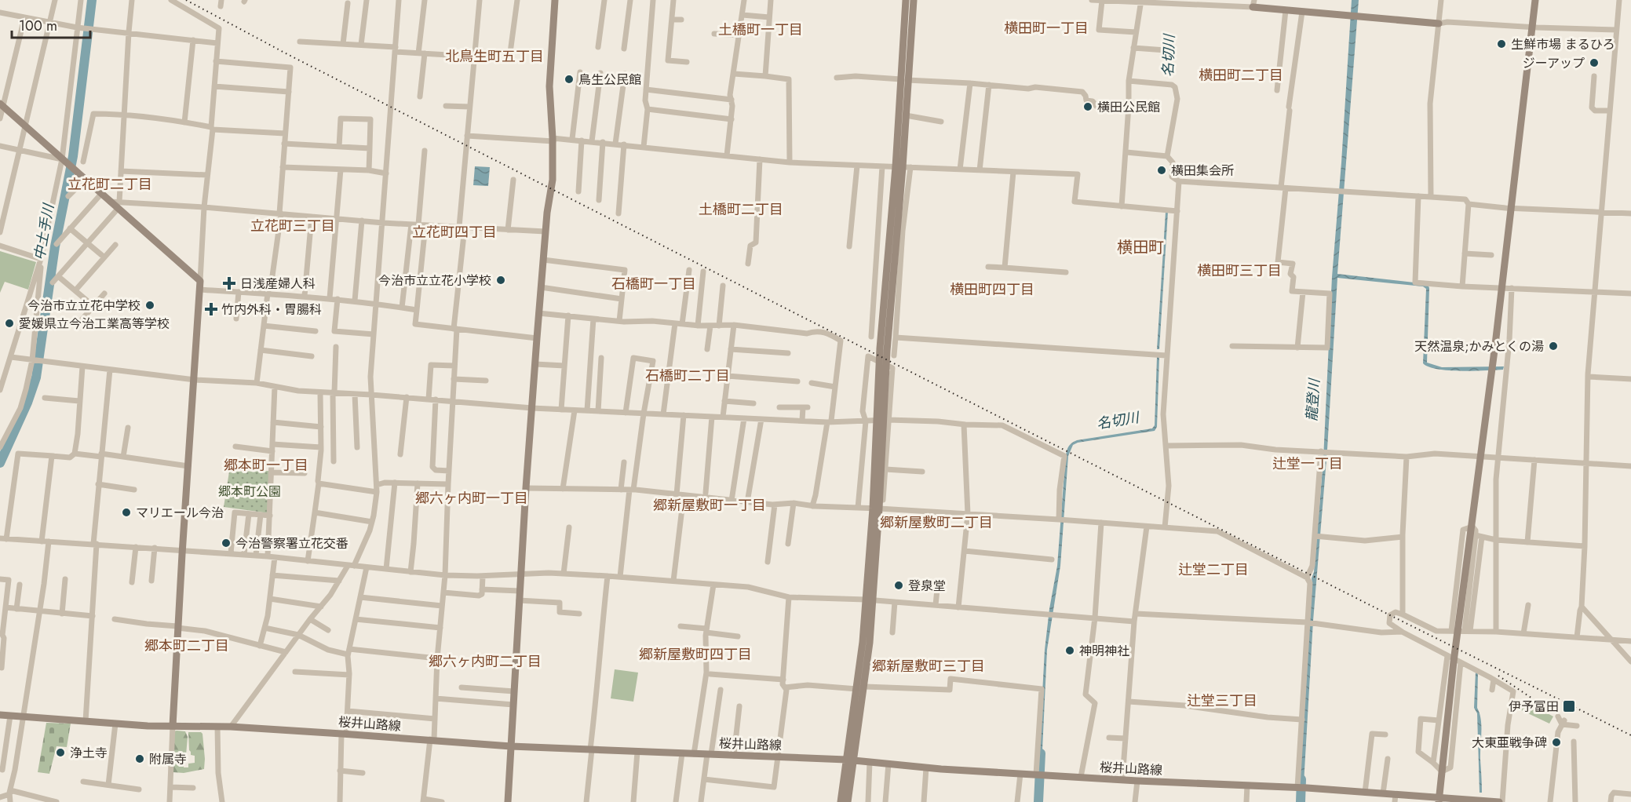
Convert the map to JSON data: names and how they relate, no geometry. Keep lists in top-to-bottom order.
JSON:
{
  "streets": {
    "street": ["桜井山路線"]
  },
  "districts": [
    "横田町一丁目",
    "土橋町一丁目",
    "北鳥生町五丁目",
    "横田町二丁目",
    "立花町二丁目",
    "土橋町二丁目",
    "立花町三丁目",
    "立花町四丁目",
    "横田町",
    "横田町三丁目",
    "石橋町一丁目",
    "横田町四丁目",
    "石橋町二丁目",
    "辻堂一丁目",
    "郷本町一丁目",
    "郷六ヶ内町一丁目",
    "郷新屋敷町一丁目",
    "郷新屋敷町二丁目",
    "辻堂二丁目",
    "郷本町二丁目",
    "郷新屋敷町四丁目",
    "郷六ヶ内町二丁目",
    "郷新屋敷町三丁目",
    "辻堂三丁目"
  ],
  "water": ["名切川", "中土手川", "龍登川"],
  "parks": ["郷本町公園"],
  "places": {
    "other": [
      "生鮮市場 まるひろ",
      "ジーアップ",
      "鳥生公民館",
      "横田公民館",
      "横田集会所",
      "今治市立立花小学校",
      "今治市立立花中学校",
      "愛媛県立今治工業高等学校",
      "天然温泉;かみとくの湯",
      "マリエール今治",
      "今治警察署立花交番",
      "登泉堂",
      "神明神社",
      "大東亜戦争碑",
      "浄土寺",
      "附属寺"
    ],
    "health": ["日浅産婦人科", "竹内外科・胃腸科"],
    "transit": ["伊予富田"]
  },
  "scale_bar": "100 m"
}
